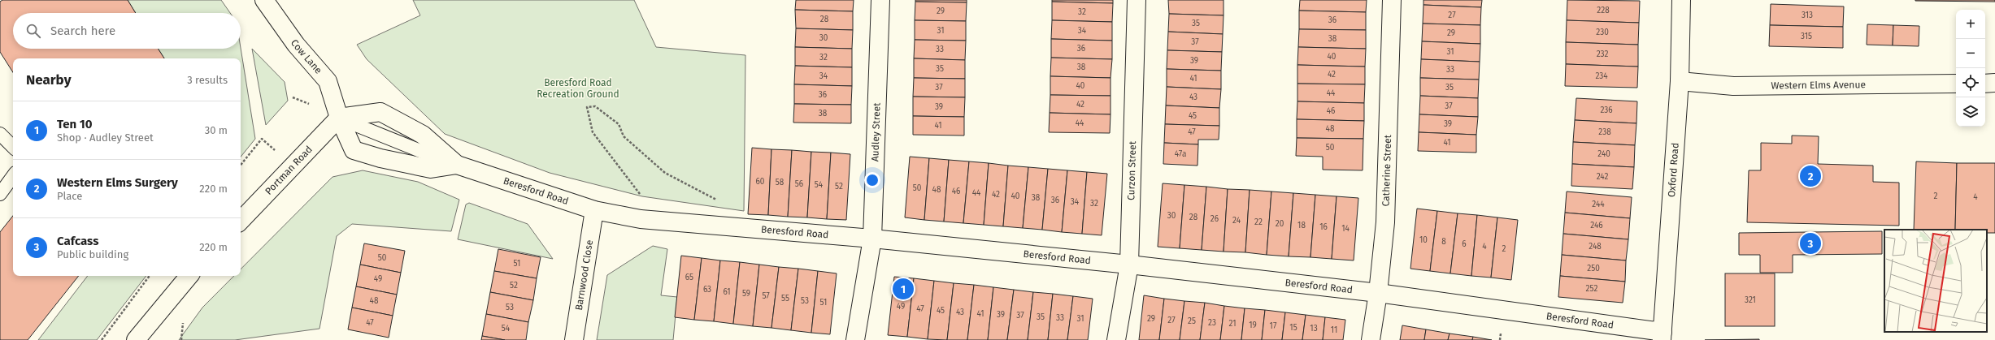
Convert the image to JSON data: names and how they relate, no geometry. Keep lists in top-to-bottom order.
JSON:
{
  "streets": {
    "street": [
      "Cow Lane",
      "Western Elms Avenue",
      "Audley Street",
      "Portman Road",
      "Curzon Street",
      "Catherine Street",
      "Oxford Road",
      "Beresford Road",
      "Barnwood Close"
    ]
  },
  "crossings": [
    ["Cow Lane", "Portman Road"],
    ["Cow Lane", "Beresford Road"],
    ["Western Elms Avenue", "Oxford Road"],
    ["Audley Street", "Beresford Road"],
    ["Portman Road", "Beresford Road"],
    ["Curzon Street", "Beresford Road"],
    ["Catherine Street", "Beresford Road"],
    ["Oxford Road", "Beresford Road"],
    ["Beresford Road", "Barnwood Close"]
  ],
  "parks": ["Beresford Road Recreation Ground"],
  "house_numbers": [
    "228",
    "29",
    "32",
    "27",
    "313",
    "28",
    "36",
    "35",
    "31",
    "34",
    "230",
    "29",
    "315",
    "30",
    "38",
    "37",
    "36",
    "33",
    "31",
    "232",
    "40",
    "32",
    "39",
    "38",
    "35",
    "33",
    "42",
    "34",
    "234",
    "41",
    "40",
    "37",
    "35",
    "44",
    "36",
    "43",
    "42",
    "37",
    "39",
    "236",
    "46",
    "38",
    "45",
    "44",
    "39",
    "41",
    "48",
    "47",
    "238",
    "41",
    "50",
    "47a",
    "240",
    "242",
    "60",
    "58",
    "56",
    "54",
    "52",
    "50",
    "48",
    "46",
    "44",
    "42",
    "40",
    "2",
    "4",
    "38",
    "36",
    "34",
    "32",
    "244",
    "30",
    "28",
    "26",
    "24",
    "22",
    "20",
    "18",
    "246",
    "16",
    "14",
    "10",
    "8",
    "6",
    "4",
    "248",
    "2",
    "50",
    "51",
    "250",
    "65",
    "49",
    "52",
    "252",
    "63",
    "61",
    "59",
    "57",
    "55",
    "321",
    "48",
    "53",
    "51",
    "49",
    "53",
    "47",
    "45",
    "43",
    "41",
    "39",
    "37",
    "35",
    "33",
    "31",
    "29",
    "27",
    "25",
    "47",
    "23",
    "21",
    "19",
    "17",
    "15",
    "54",
    "13",
    "11"
  ],
  "page": {
    "map_buttons": ["+", "−"],
    "search": "Search here",
    "heading": ["Nearby", "3 results"],
    "list": [
      {
        "mark": "1",
        "name": "Ten 10",
        "note": "Shop · Audley Street",
        "value": "30 m"
      },
      {
        "mark": "2",
        "name": "Western Elms Surgery",
        "note": "Place",
        "value": "220 m"
      },
      {
        "mark": "3",
        "name": "Cafcass",
        "note": "Public building",
        "value": "220 m"
      }
    ],
    "pins": ["2", "3", "1"]
  }
}
